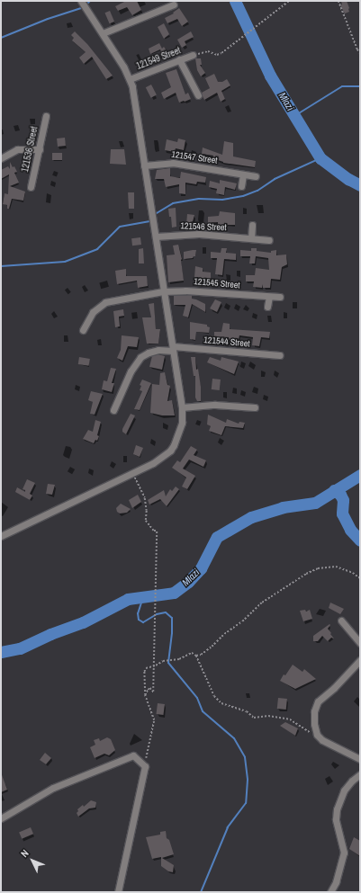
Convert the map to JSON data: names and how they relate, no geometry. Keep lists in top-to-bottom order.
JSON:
{
  "streets": {
    "street": [
      "121549 Street",
      "121536 Street",
      "121547 Street",
      "121546 Street",
      "121545 Street",
      "121544 Street"
    ]
  },
  "water": ["Mlazi"],
  "north": "top left"
}
